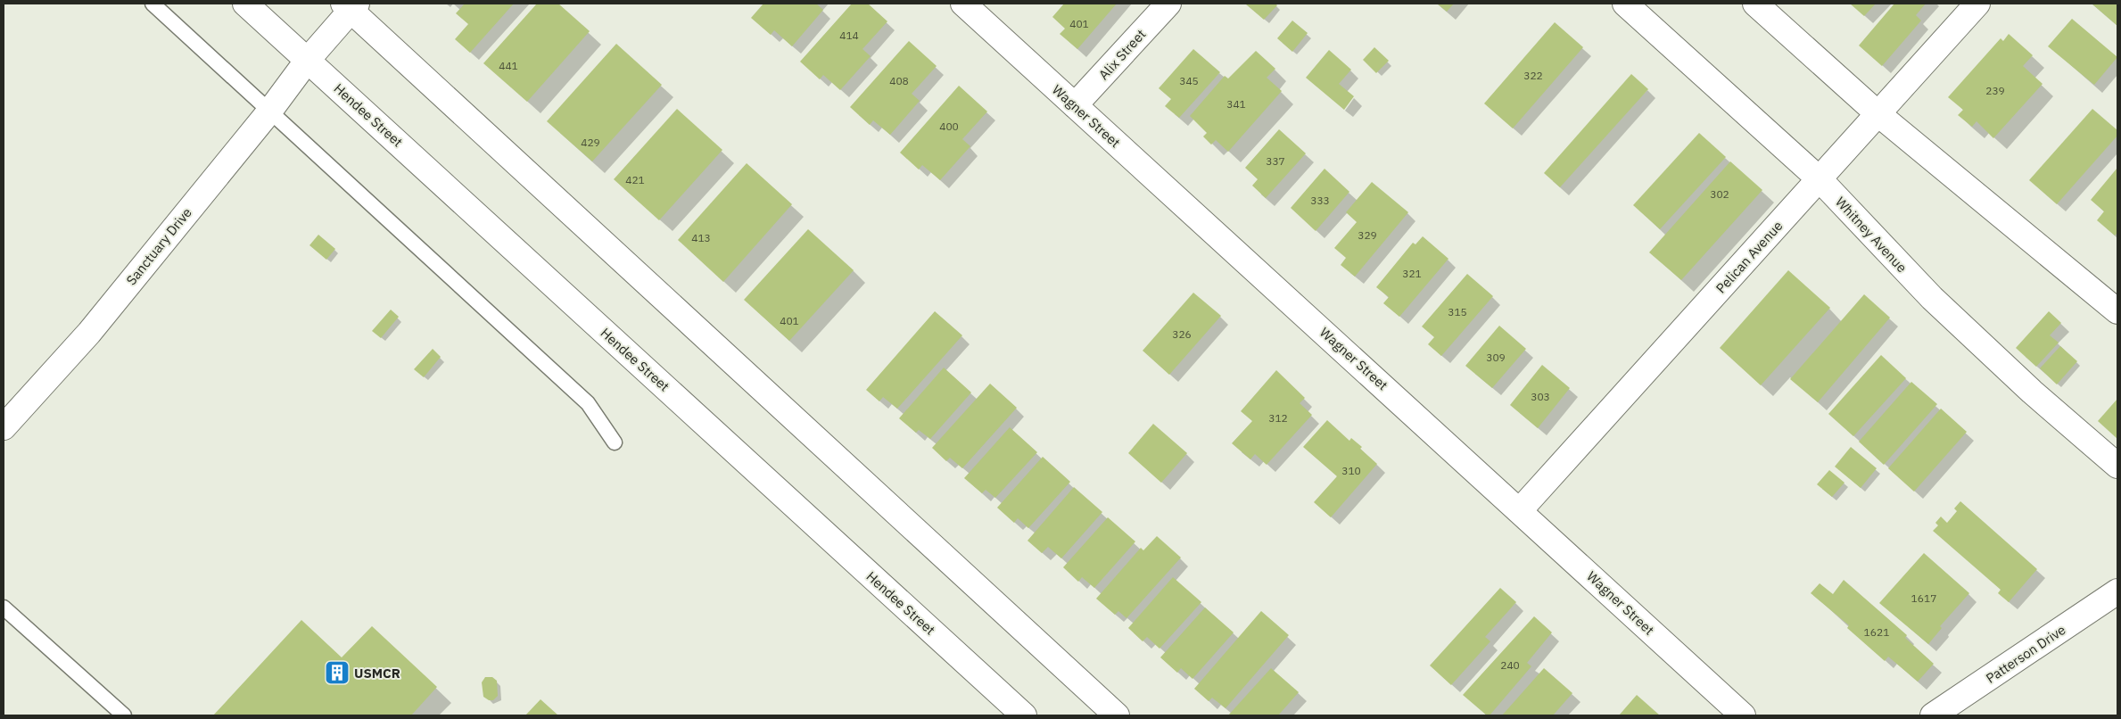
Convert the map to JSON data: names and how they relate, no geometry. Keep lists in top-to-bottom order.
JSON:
{
  "streets": {
    "street": [
      "Alix Street",
      "Hendee Street",
      "Wagner Street",
      "Whitney Avenue",
      "Sanctuary Drive",
      "Pelican Avenue",
      "Patterson Drive"
    ]
  },
  "crossings": [
    ["Alix Street", "Wagner Street"],
    ["Hendee Street", "Sanctuary Drive"],
    ["Wagner Street", "Pelican Avenue"],
    ["Whitney Avenue", "Pelican Avenue"]
  ],
  "places": {
    "building": ["USMCR"]
  },
  "house_numbers": [
    "401",
    "414",
    "441",
    "322",
    "408",
    "345",
    "239",
    "341",
    "400",
    "429",
    "337",
    "421",
    "302",
    "333",
    "329",
    "413",
    "321",
    "315",
    "401",
    "326",
    "309",
    "303",
    "312",
    "310",
    "1617",
    "1621",
    "240"
  ]
}
